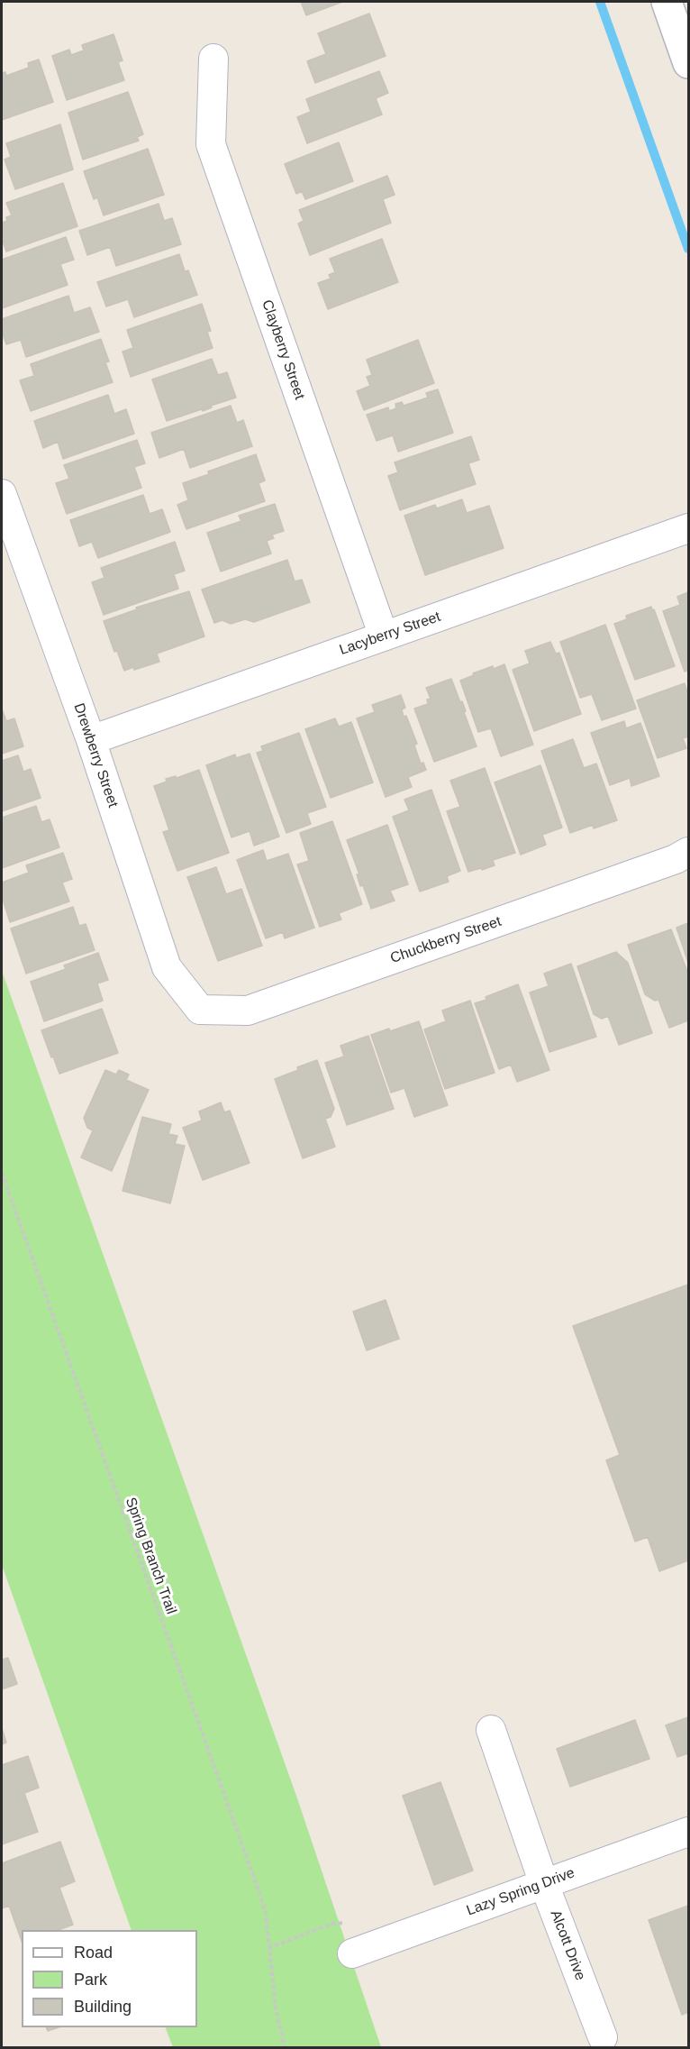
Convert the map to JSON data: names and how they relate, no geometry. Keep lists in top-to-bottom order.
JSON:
{
  "streets": {
    "street": [
      "Clayberry Street",
      "Lacyberry Street",
      "Drewberry Street",
      "Chuckberry Street",
      "Lazy Spring Drive",
      "Alcott Drive"
    ],
    "path": ["Spring Branch Trail"]
  },
  "crossings": [
    ["Clayberry Street", "Lacyberry Street"],
    ["Lacyberry Street", "Drewberry Street"],
    ["Drewberry Street", "Chuckberry Street"],
    ["Lazy Spring Drive", "Alcott Drive"]
  ],
  "legend": ["Road", "Park", "Building"]
}
